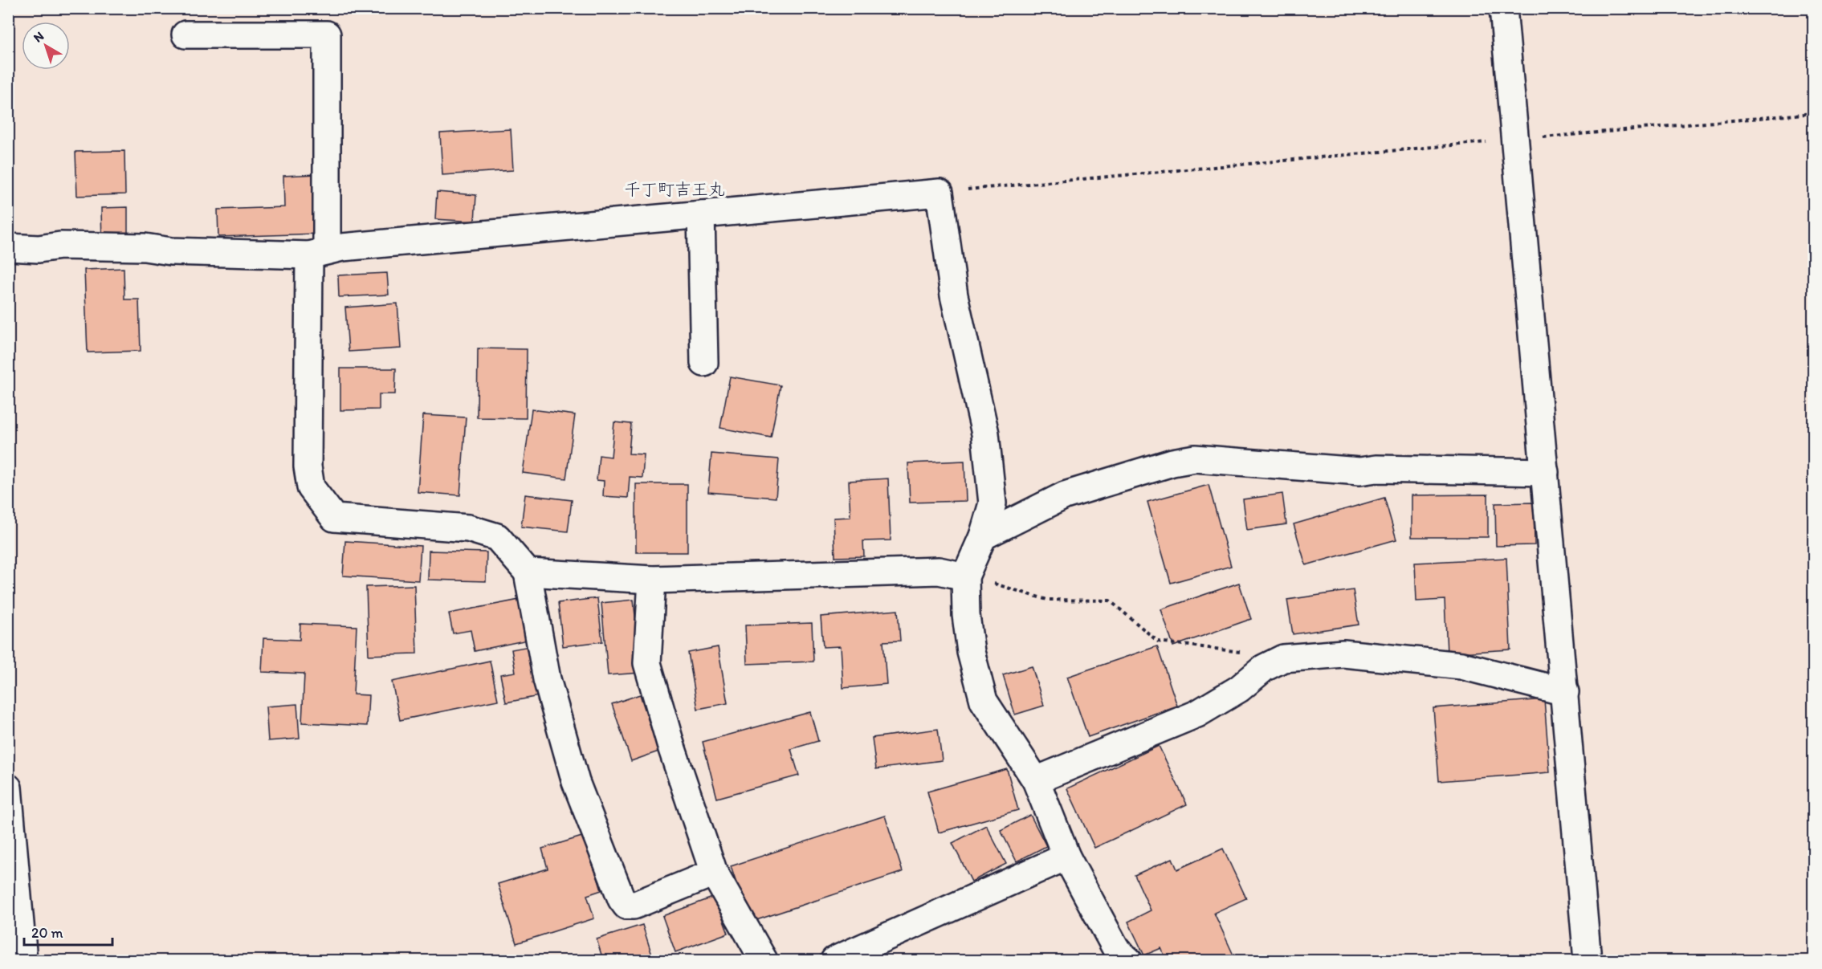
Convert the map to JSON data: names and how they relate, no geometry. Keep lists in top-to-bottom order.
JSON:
{
  "districts": ["千丁町吉王丸"],
  "scale_bar": "20 m",
  "north": "top left"
}
